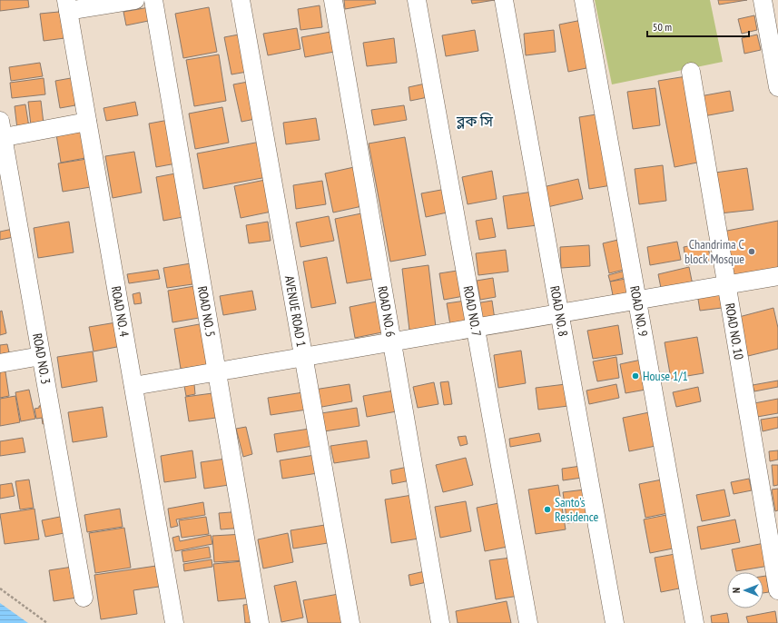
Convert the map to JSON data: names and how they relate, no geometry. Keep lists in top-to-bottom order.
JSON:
{
  "streets": {
    "street": [
      "ROAD NO. 4",
      "ROAD NO. 5",
      "AVENUE ROAD 1",
      "ROAD NO. 6",
      "ROAD NO. 7",
      "ROAD NO. 8",
      "ROAD NO. 9",
      "ROAD NO. 10",
      "ROAD NO. 3"
    ]
  },
  "districts": ["ব্লক সি"],
  "places": ["Chandrima C block Mosque", "House 1/1", "Santo's Residence"],
  "scale_bar": "50 m",
  "north": "left"
}
